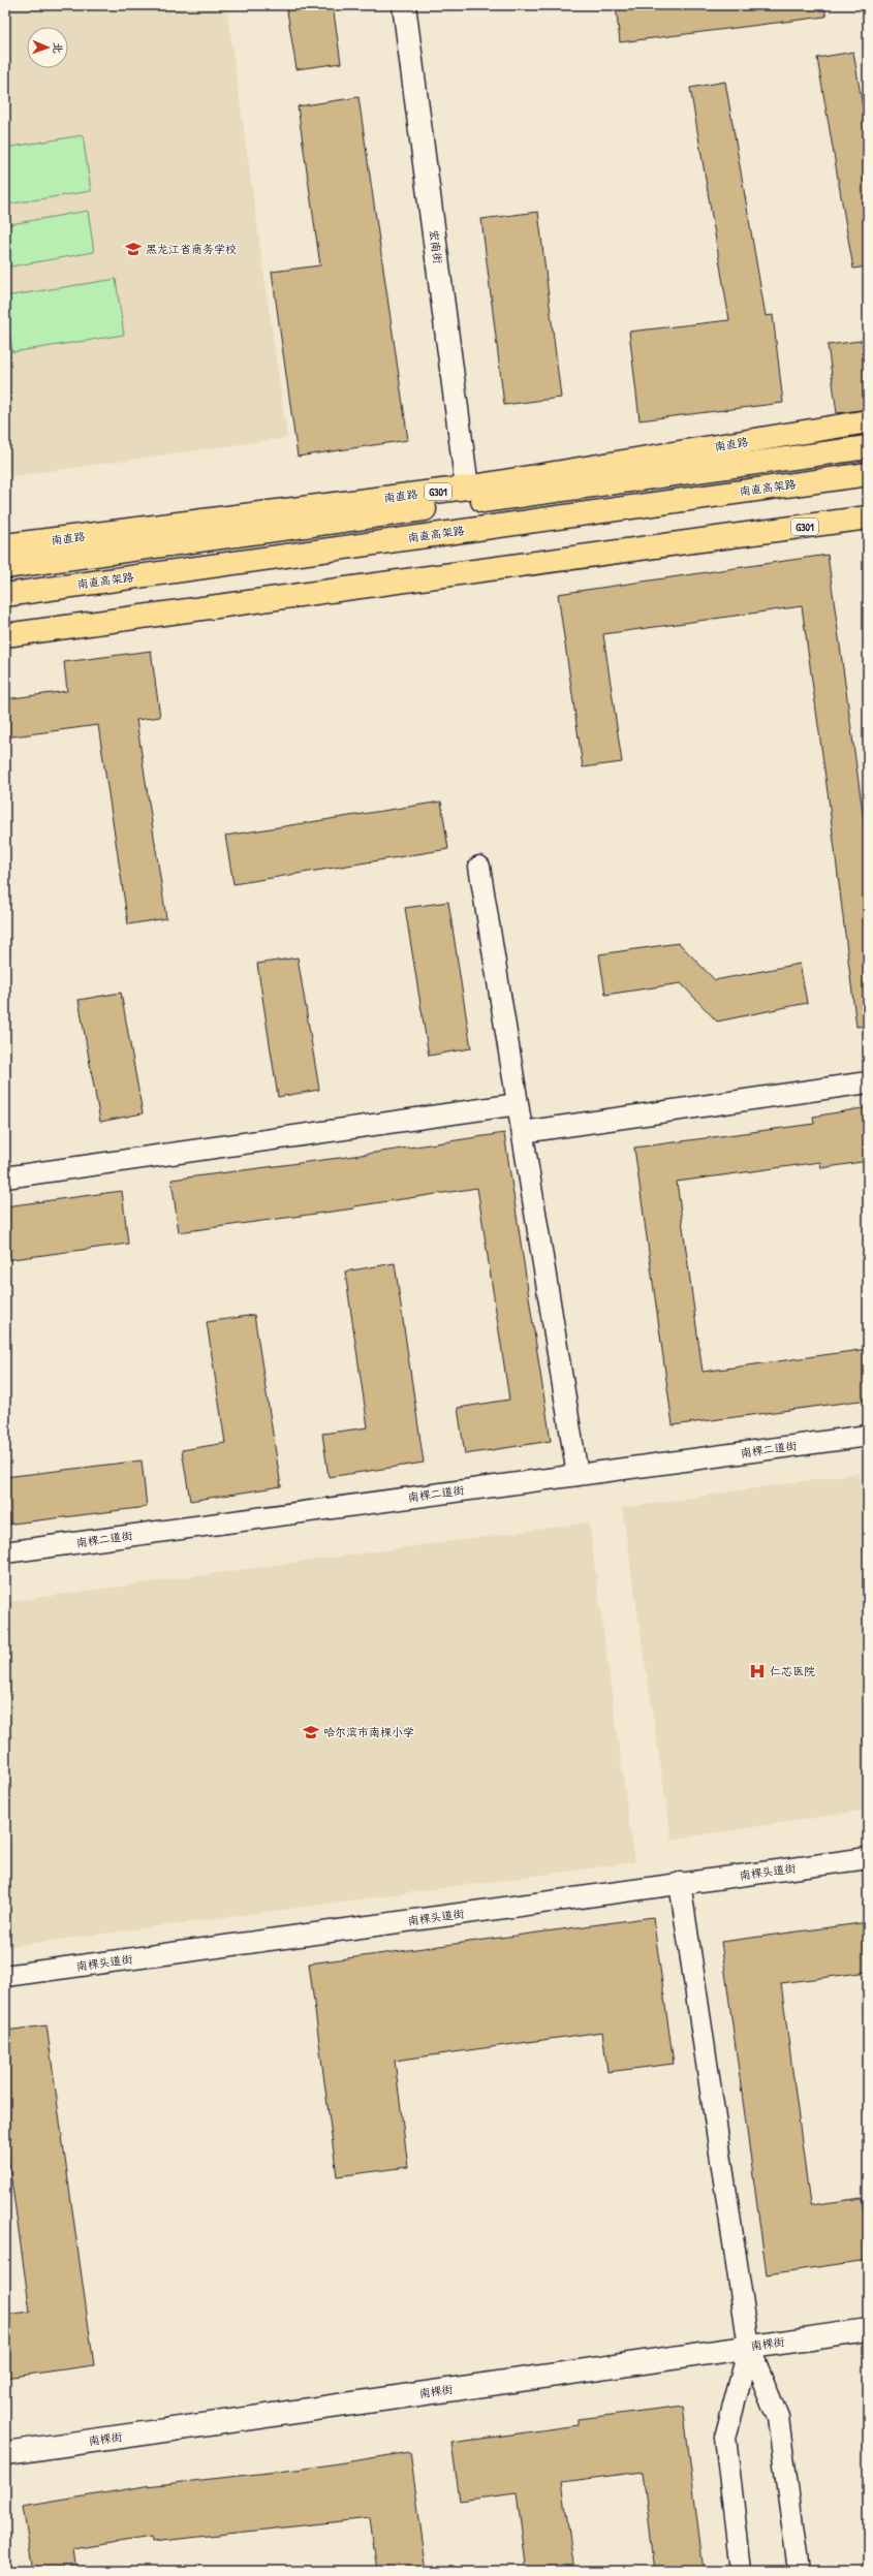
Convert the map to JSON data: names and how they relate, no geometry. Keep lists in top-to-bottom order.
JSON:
{
  "streets": {
    "highway": ["南直路", "南直高架路", "G301"],
    "street": [
      "宏南街",
      "南棵二道街",
      "南棵头道街",
      "南棵街"
    ]
  },
  "crossings": [
    ["宏南街", "南直路"]
  ],
  "places": {
    "school or university": ["黑龙江省商务学校", "哈尔滨市南棵小学"],
    "hospital": ["仁芯医院"]
  },
  "north": "right"
}
